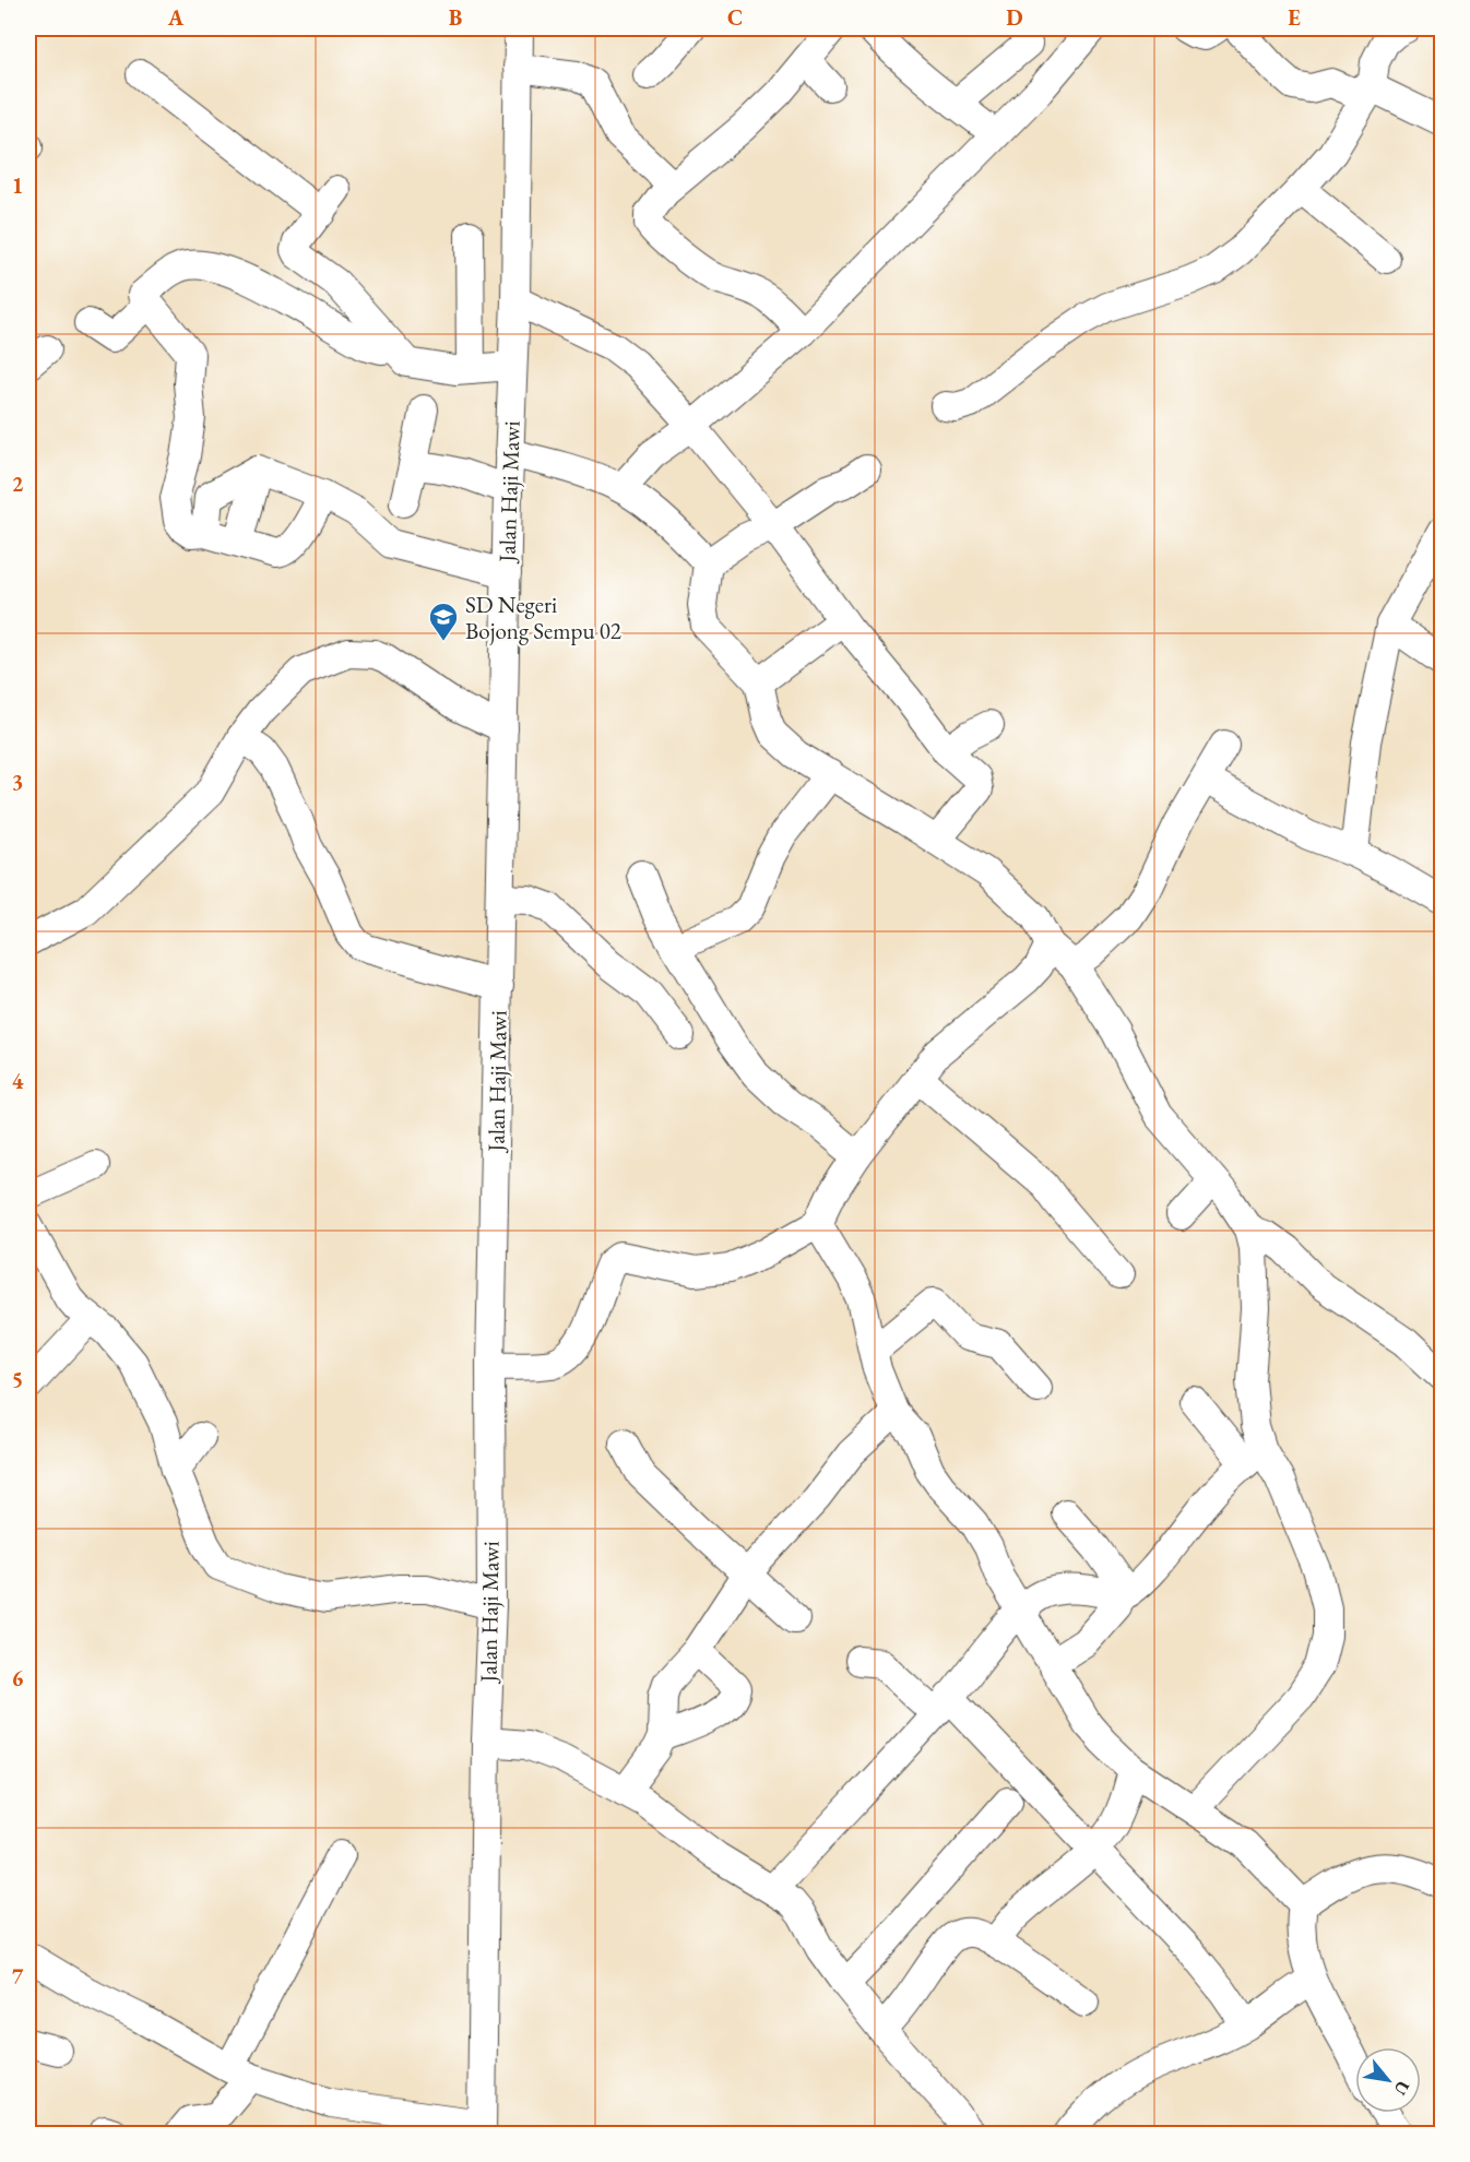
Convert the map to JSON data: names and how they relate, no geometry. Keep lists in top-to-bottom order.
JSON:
{
  "streets": {
    "street": ["Jalan Haji Mawi"]
  },
  "places": {
    "school or university": ["SD Negeri Bojong Sempu 02"]
  },
  "north": "bottom right",
  "grid": {
    "columns": [
      "A",
      "B",
      "C",
      "D",
      "E"
    ],
    "rows": [
      "1",
      "2",
      "3",
      "4",
      "5",
      "6",
      "7"
    ]
  }
}
